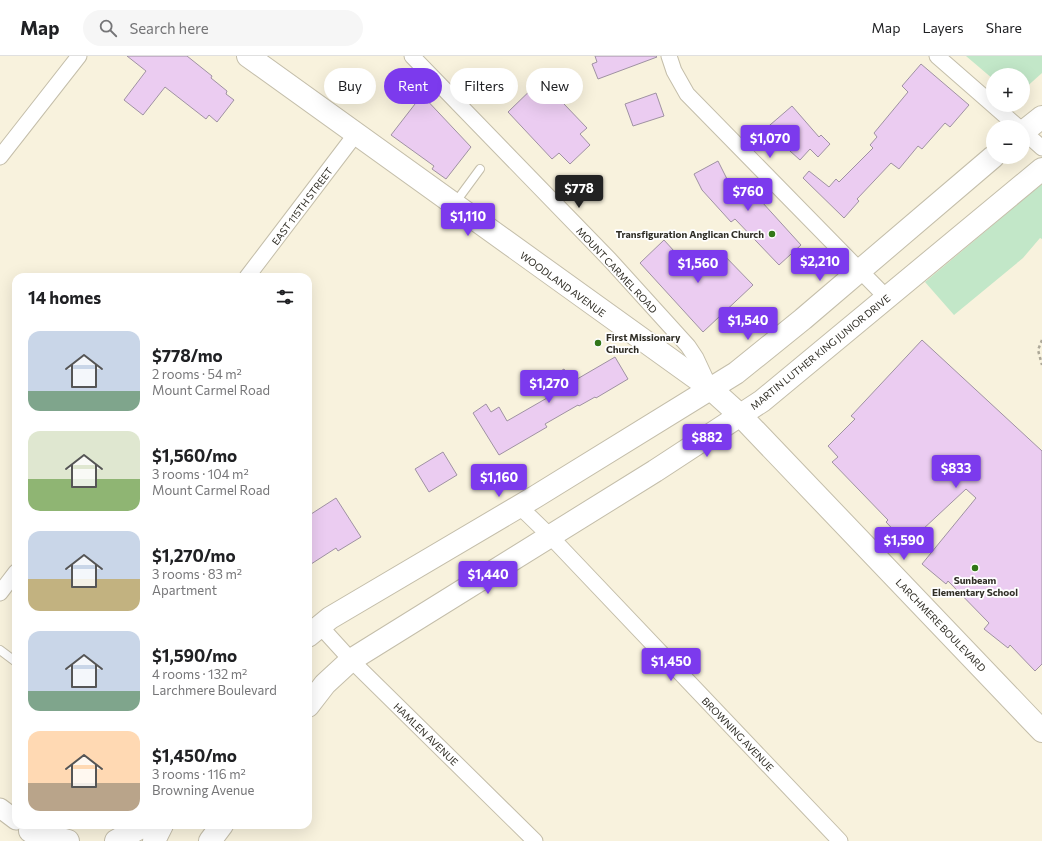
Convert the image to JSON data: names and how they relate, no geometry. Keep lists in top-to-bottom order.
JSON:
{
  "streets": {
    "main road": ["WOODLAND AVENUE", "MARTIN LUTHER KING JUNIOR DRIVE", "LARCHMERE BOULEVARD"],
    "street": [
      "EAST 115TH STREET",
      "MOUNT CARMEL ROAD",
      "HAMLEN AVENUE",
      "BROWNING AVENUE"
    ]
  },
  "crossings": [
    ["EAST 115TH STREET", "WOODLAND AVENUE"],
    ["MOUNT CARMEL ROAD", "WOODLAND AVENUE"],
    ["WOODLAND AVENUE", "MARTIN LUTHER KING JUNIOR DRIVE"],
    ["WOODLAND AVENUE", "LARCHMERE BOULEVARD"],
    ["MARTIN LUTHER KING JUNIOR DRIVE", "LARCHMERE BOULEVARD"],
    ["MARTIN LUTHER KING JUNIOR DRIVE", "HAMLEN AVENUE"],
    ["MARTIN LUTHER KING JUNIOR DRIVE", "BROWNING AVENUE"]
  ],
  "places": ["Transfiguration Anglican Church", "First Missionary Church", "Sunbeam Elementary School"],
  "page": {
    "header": "Map",
    "search": "Search here",
    "nav": ["Map", "Layers", "Share"],
    "map_buttons": ["+", "−"],
    "chip": [
      "Buy",
      "Rent",
      "Filters",
      "New"
    ],
    "price": [
      "$1,070",
      "$778",
      "$760",
      "$1,110",
      "$2,210",
      "$1,560",
      "$1,540",
      "$1,270",
      "$882",
      "$833",
      "$1,160",
      "$1,590",
      "$1,440",
      "$1,450"
    ],
    "heading": "14 homes",
    "list": [
      {
        "name": "$778/mo",
        "note": "2 rooms · 54 m² · Mount Carmel Road"
      },
      {
        "name": "$1,560/mo",
        "note": "3 rooms · 104 m² · Mount Carmel Road"
      },
      {
        "name": "$1,270/mo",
        "note": "3 rooms · 83 m² · Apartment"
      },
      {
        "name": "$1,590/mo",
        "note": "4 rooms · 132 m² · Larchmere Boulevard"
      },
      {
        "name": "$1,450/mo",
        "note": "3 rooms · 116 m² · Browning Avenue"
      }
    ]
  }
}
